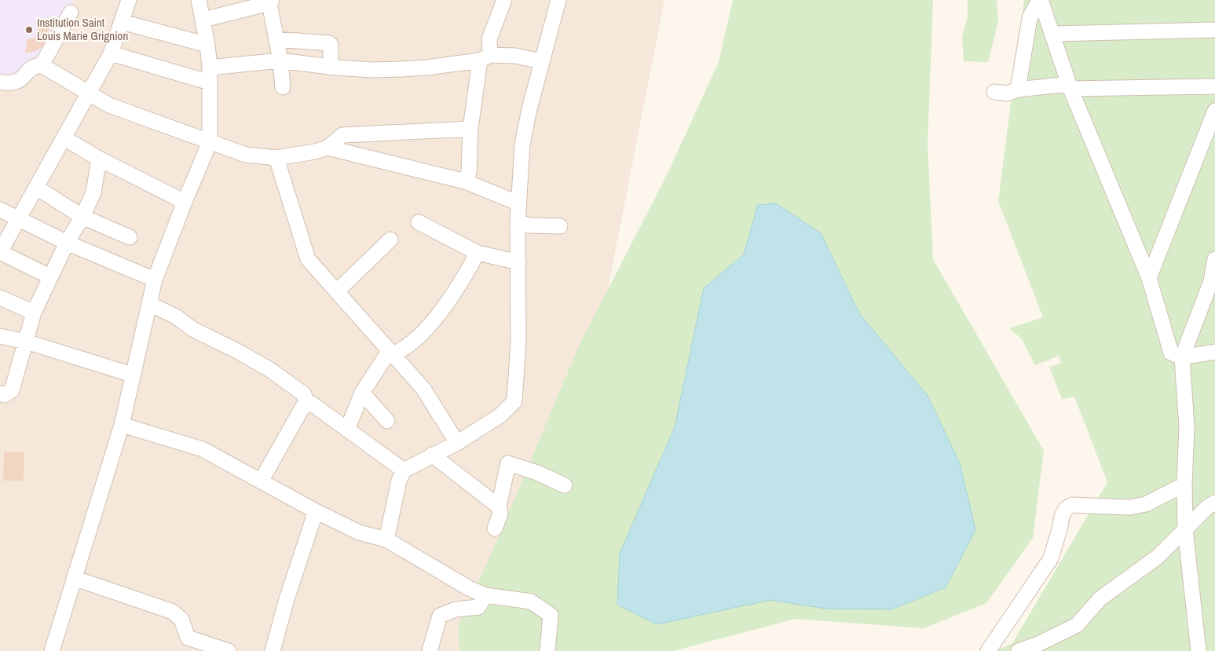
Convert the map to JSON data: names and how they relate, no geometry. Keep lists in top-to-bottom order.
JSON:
{
  "places": ["Institution Saint Louis Marie Grignion"]
}
